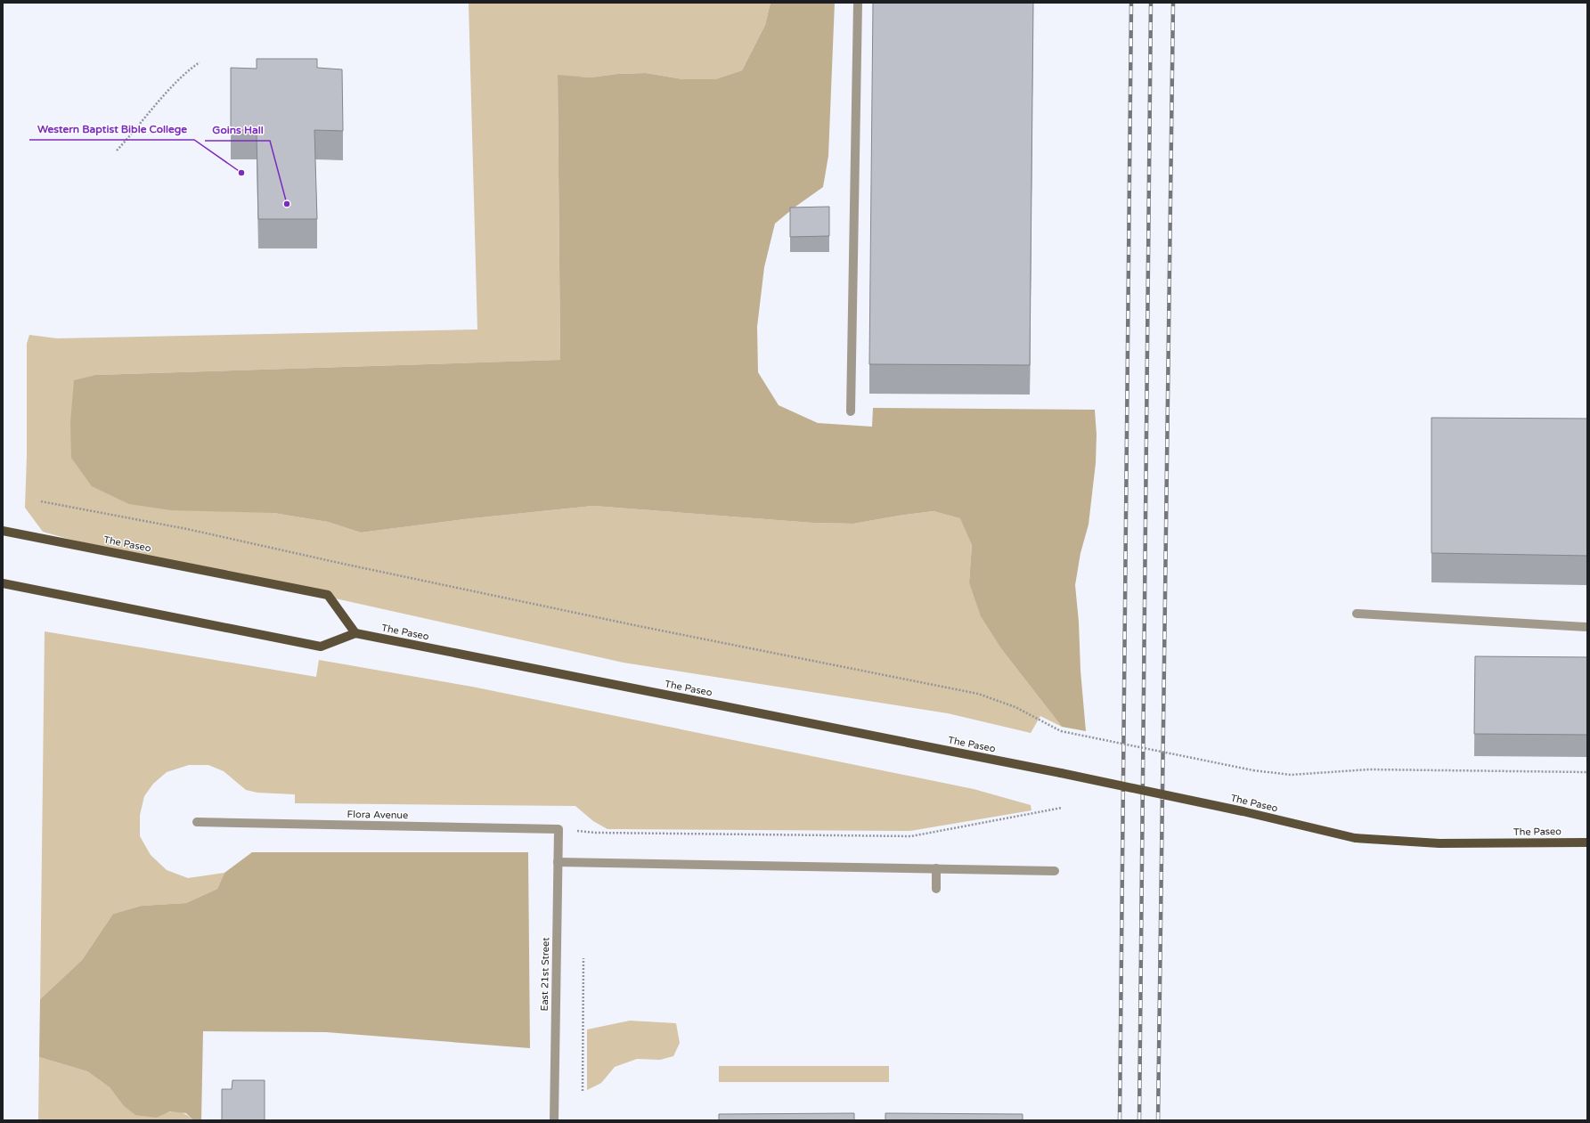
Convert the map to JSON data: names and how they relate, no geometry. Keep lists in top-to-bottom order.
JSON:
{
  "streets": {
    "main road": ["The Paseo"],
    "street": ["Flora Avenue", "East 21st Street"]
  },
  "crossings": [
    ["Flora Avenue", "East 21st Street"]
  ],
  "places": ["Western Baptist Bible College", "Goins Hall"]
}
